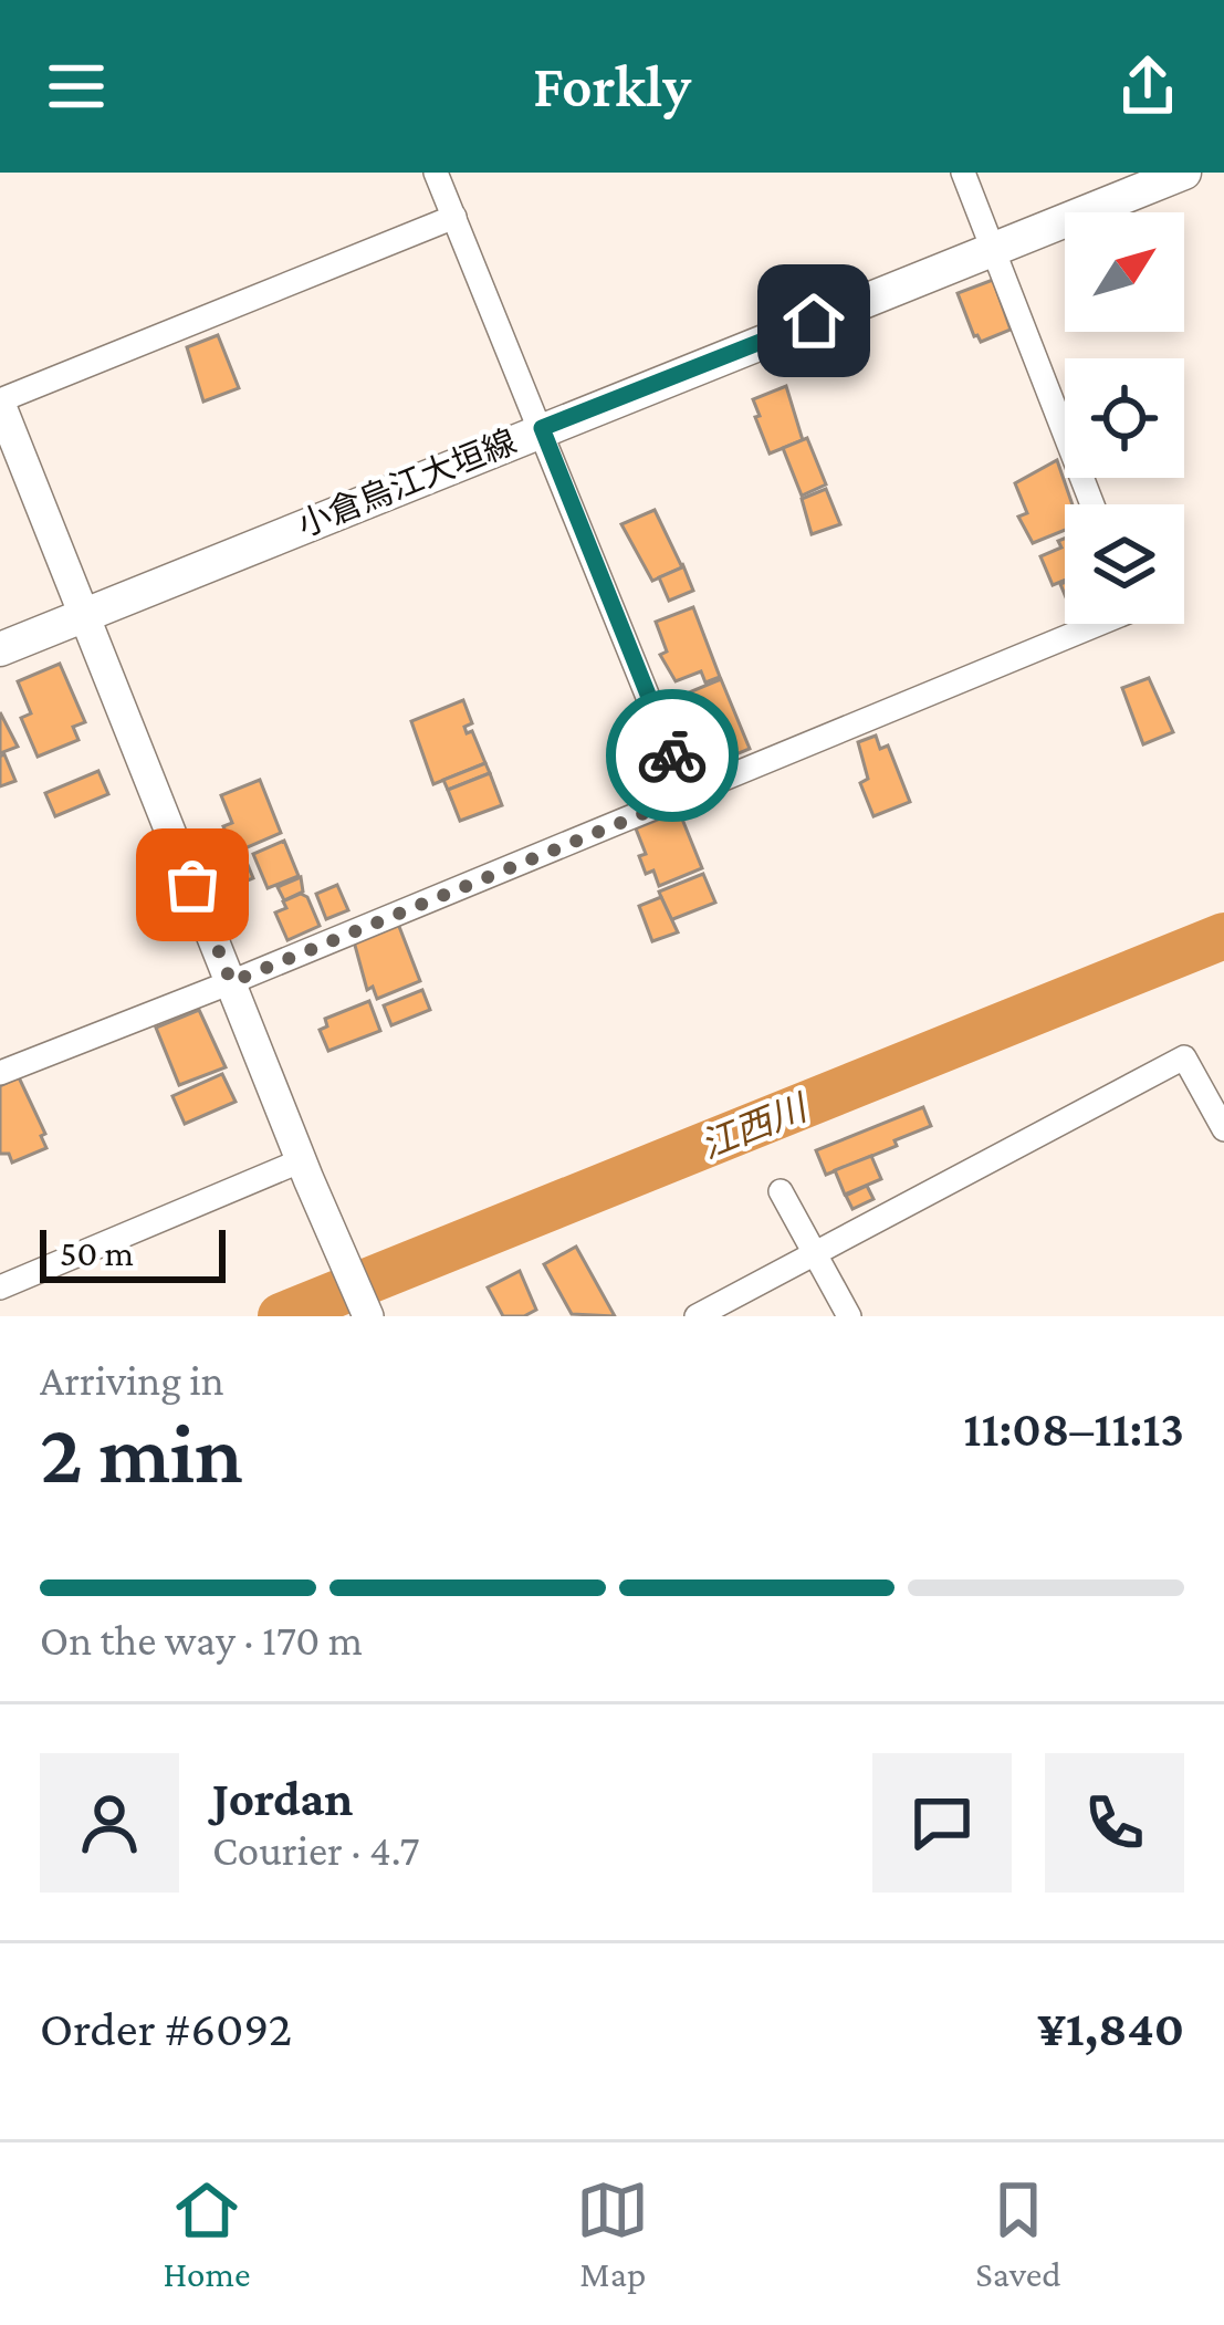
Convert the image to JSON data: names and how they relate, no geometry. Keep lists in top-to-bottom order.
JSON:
{
  "streets": {
    "main road": ["小倉烏江大垣線"]
  },
  "water": ["江西川"],
  "scale_bar": "50 m",
  "north": "top right",
  "page": {
    "header": "Forkly",
    "scale": "50 m",
    "heading": ["2 min", "Arriving in", "11:08–11:13"],
    "panel": [
      "Jordan",
      "Courier · 4.7",
      "Order #6092",
      "¥1,840"
    ],
    "bar": "On the way · 170 m",
    "tabs": ["Home", "Map", "Saved"]
  }
}
